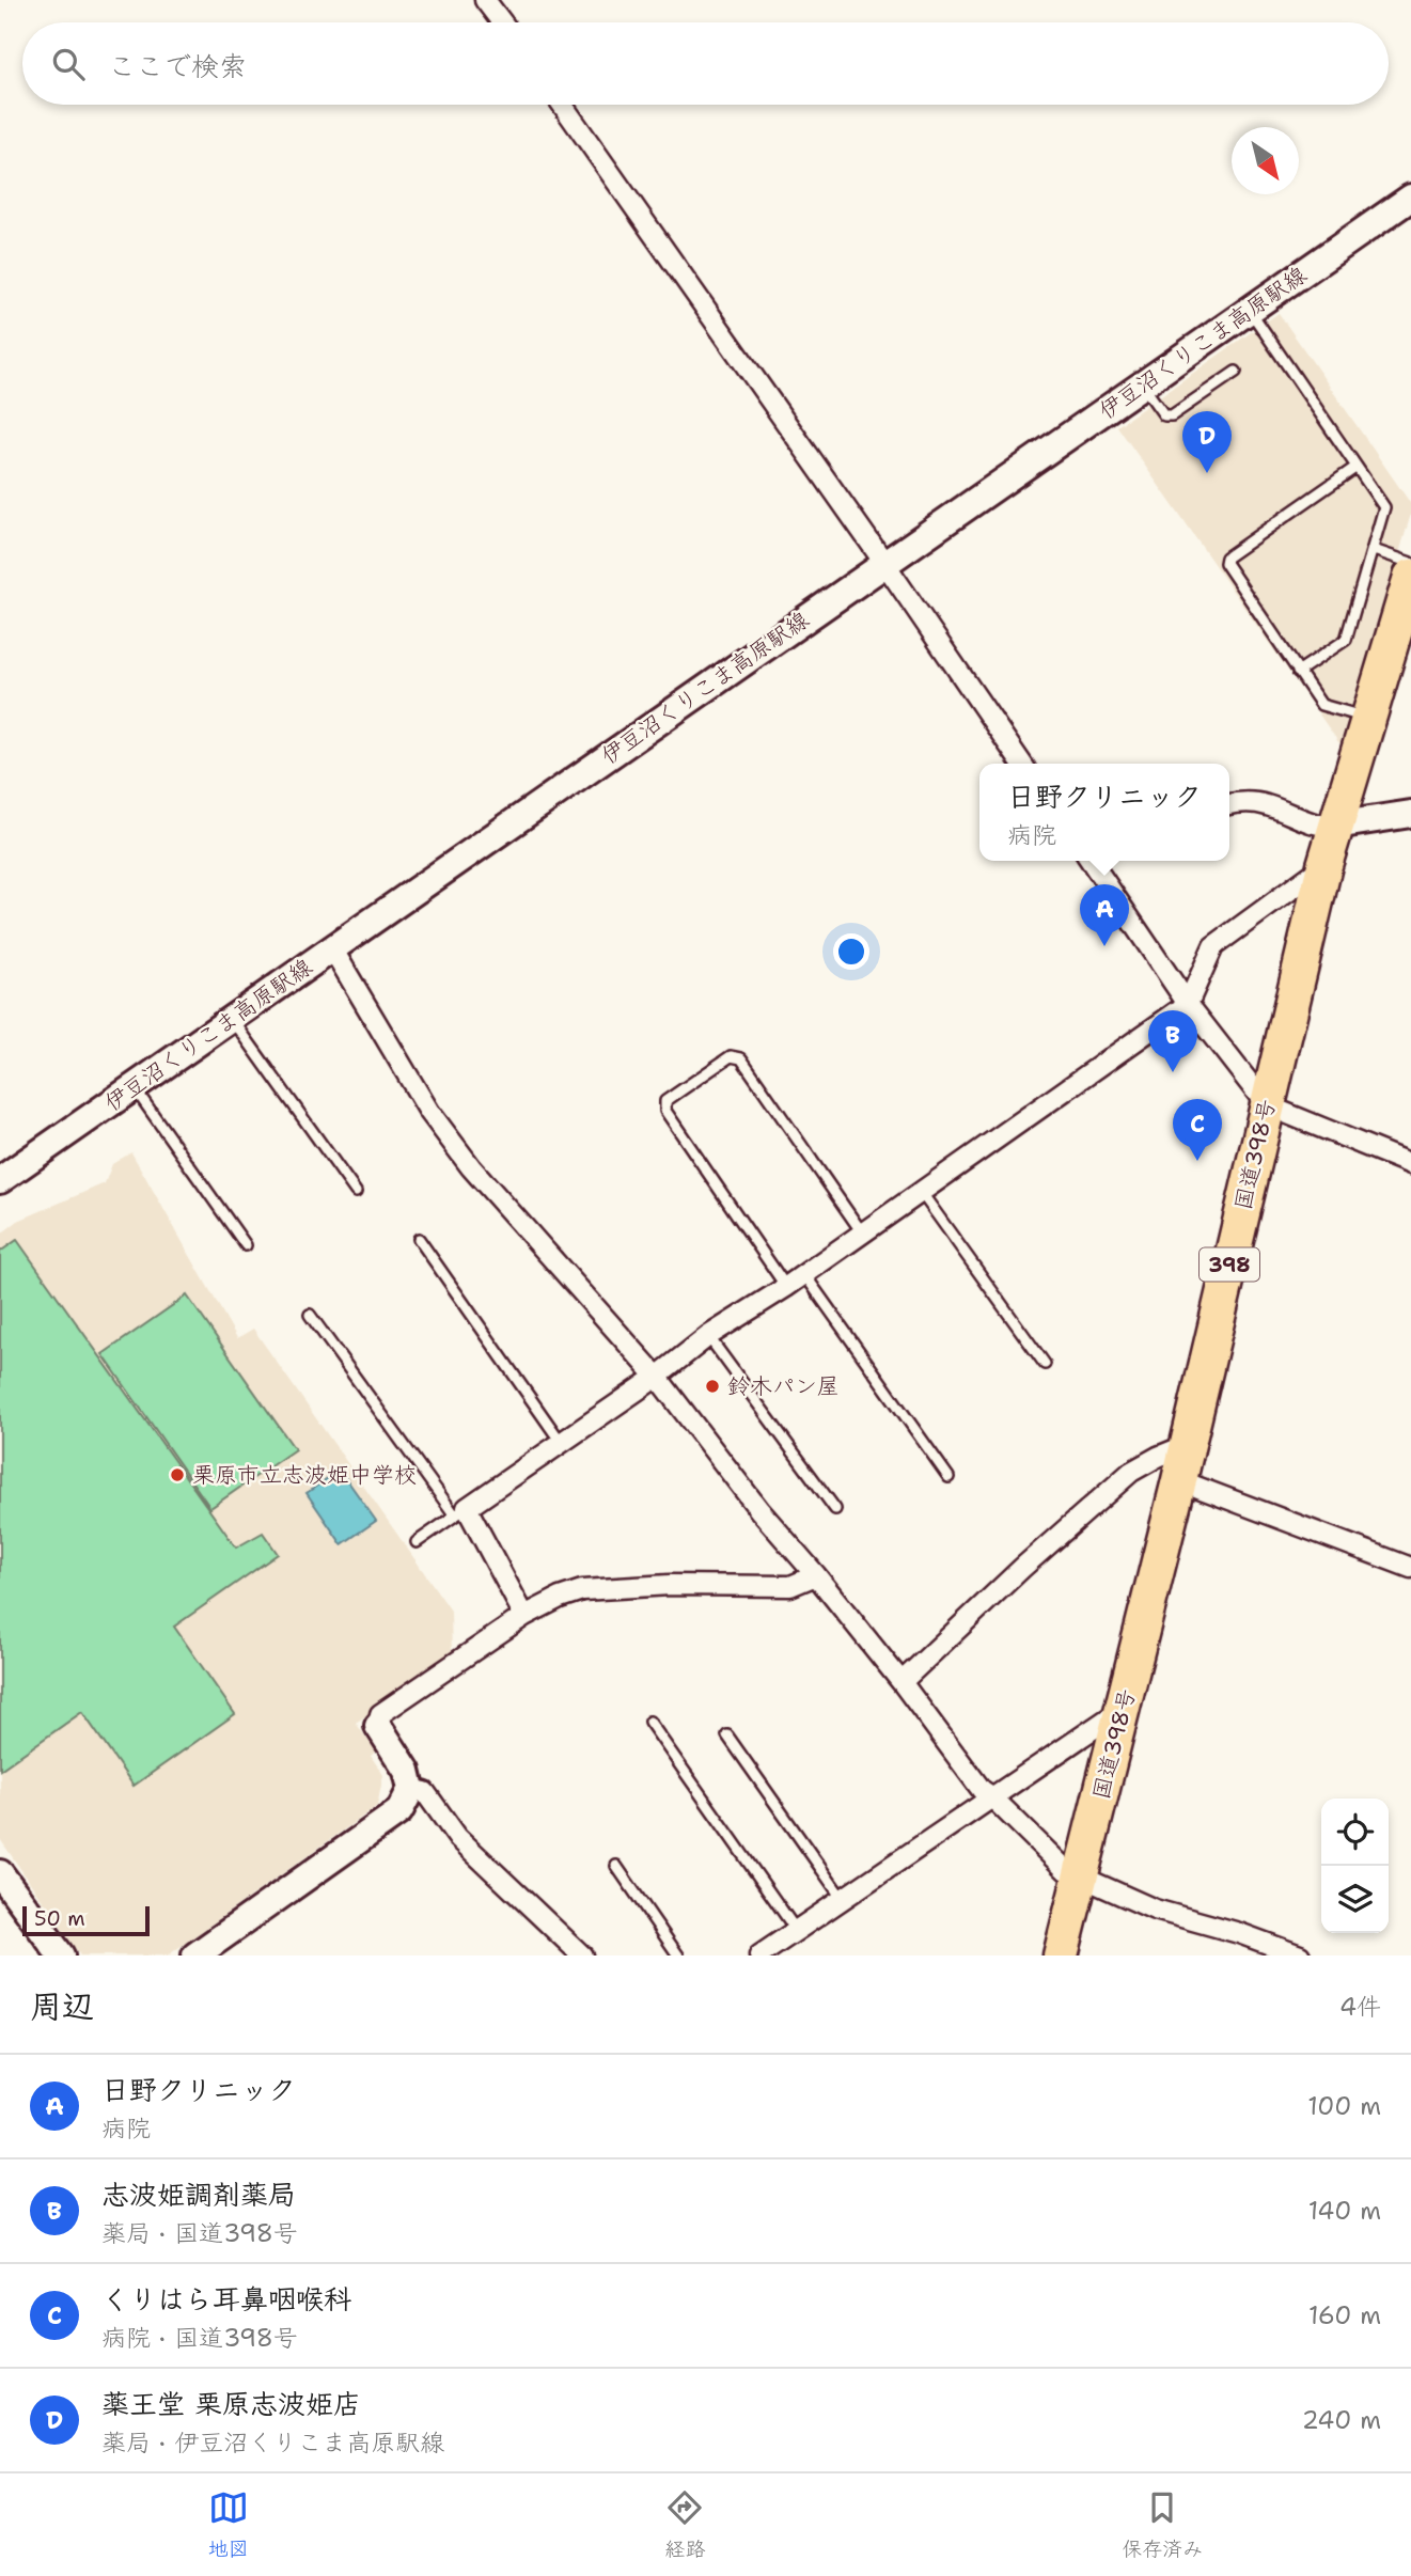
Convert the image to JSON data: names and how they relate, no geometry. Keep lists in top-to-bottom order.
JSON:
{
  "streets": {
    "highway": ["国道398号", "398"],
    "main road": ["伊豆沼くりこま高原駅線"]
  },
  "places": ["鈴木パン屋", "栗原市立志波姫中学校"],
  "scale_bar": "50 m",
  "north": "bottom right",
  "page": {
    "search": "ここで検索",
    "pins": [
      "D",
      "A",
      "B",
      "C"
    ],
    "popup": ["日野クリニック", "病院"],
    "scale": "50 m",
    "heading": ["周辺", "4件"],
    "list": [
      {
        "mark": "A",
        "name": "日野クリニック",
        "note": "病院",
        "value": "100 m"
      },
      {
        "mark": "B",
        "name": "志波姫調剤薬局",
        "note": "薬局 · 国道398号",
        "value": "140 m"
      },
      {
        "mark": "C",
        "name": "くりはら耳鼻咽喉科",
        "note": "病院 · 国道398号",
        "value": "160 m"
      },
      {
        "mark": "D",
        "name": "薬王堂 栗原志波姫店",
        "note": "薬局 · 伊豆沼くりこま高原駅線",
        "value": "240 m"
      }
    ],
    "nav": ["地図", "経路", "保存済み"]
  }
}
